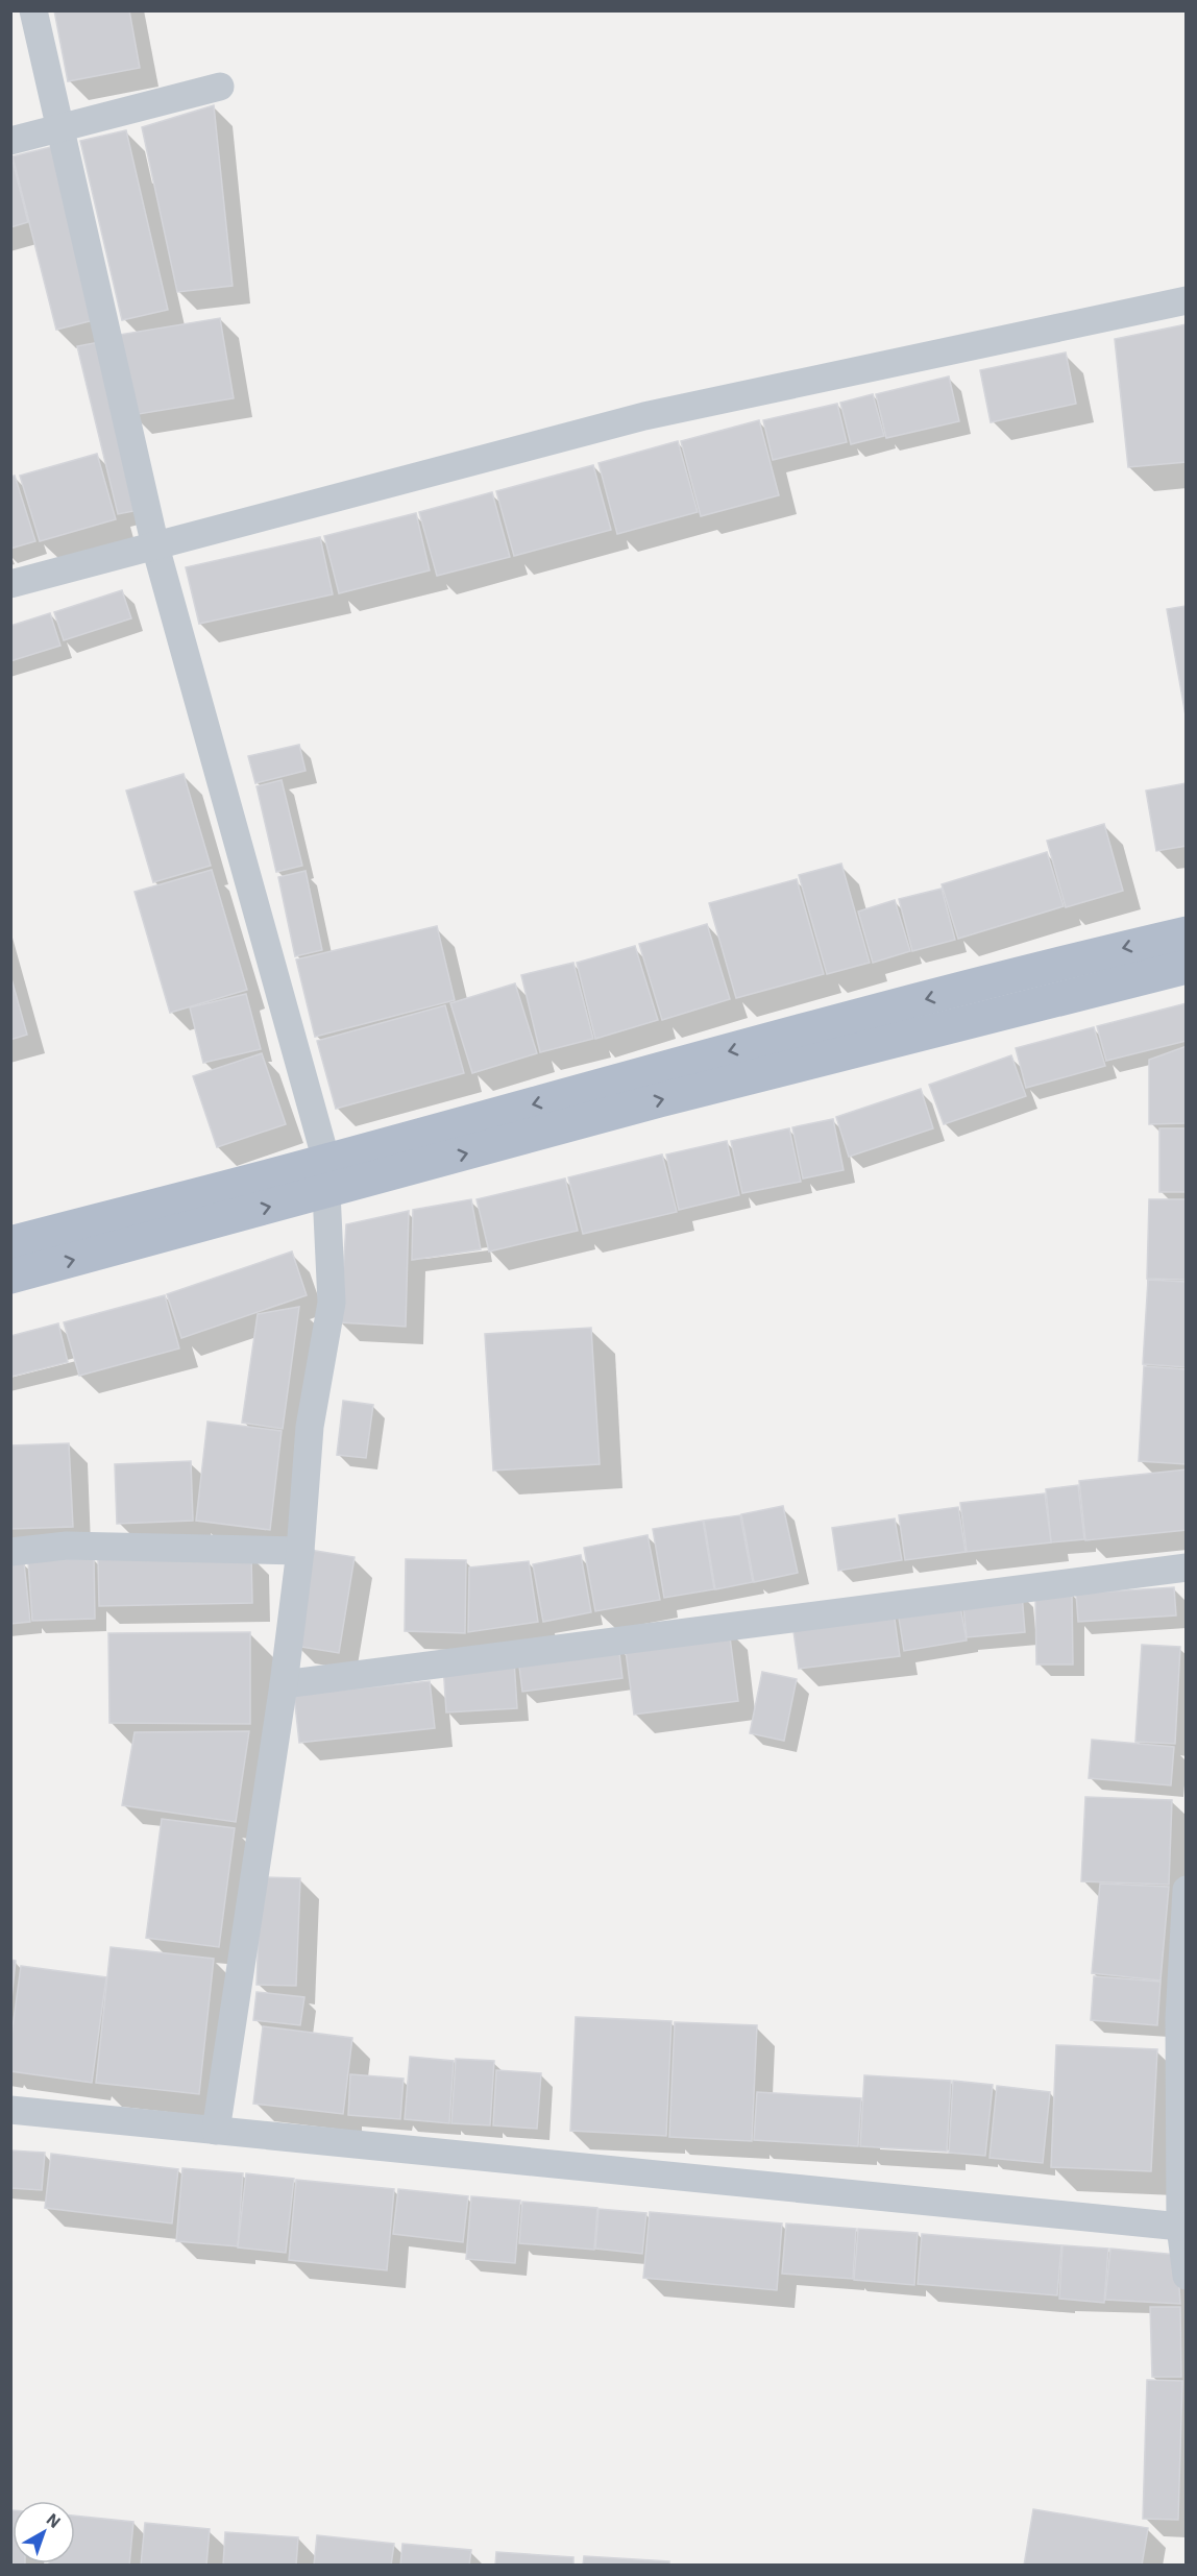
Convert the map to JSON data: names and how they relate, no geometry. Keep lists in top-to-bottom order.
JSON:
{
  "north": "top right"
}
